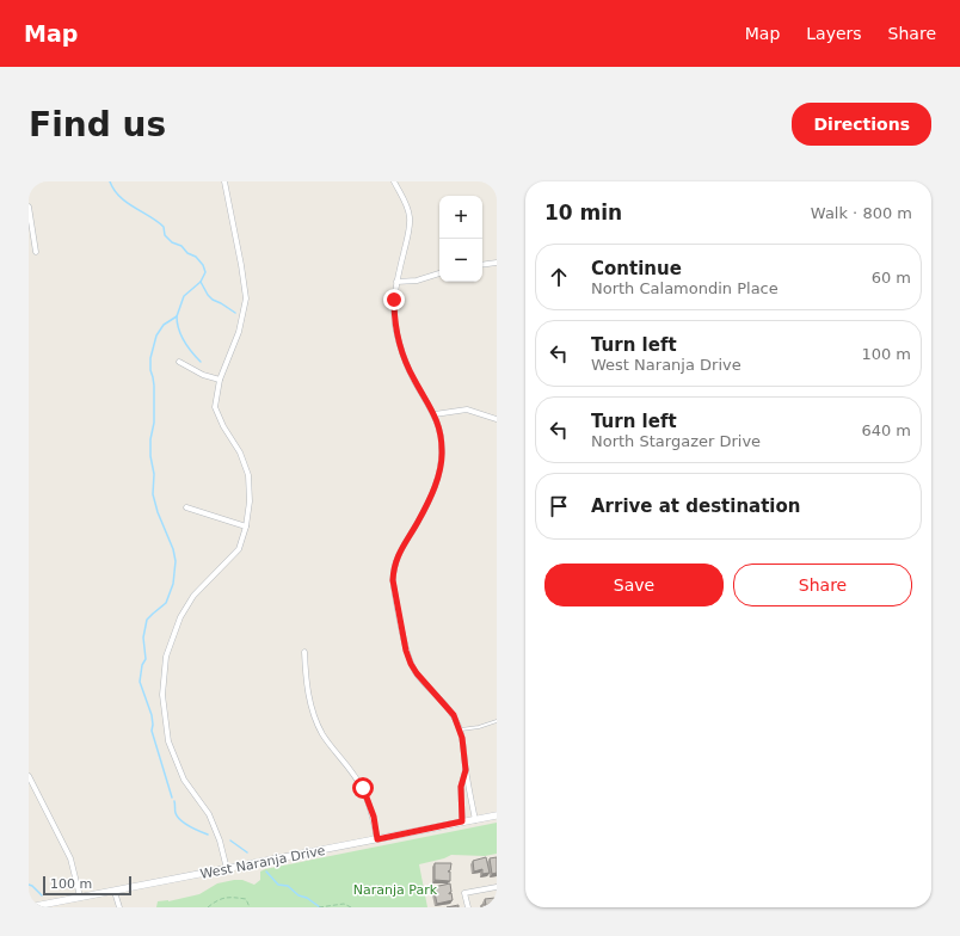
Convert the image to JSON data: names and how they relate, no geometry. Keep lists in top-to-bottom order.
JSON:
{
  "streets": {
    "street": ["West Naranja Drive"]
  },
  "parks": ["Naranja Park"],
  "scale_bar": "100 m",
  "page": {
    "header": "Map",
    "nav": ["Map", "Layers", "Share"],
    "buttons": [
      "Directions",
      ["Save", "Share"]
    ],
    "title": "Find us",
    "heading": ["10 min", "Walk · 800 m"],
    "map_buttons": ["+", "−"],
    "list": [
      ["Continue", "North Calamondin Place", "60 m"],
      ["Turn left", "West Naranja Drive", "100 m"],
      ["Turn left", "North Stargazer Drive", "640 m"],
      "Arrive at destination"
    ],
    "scale": "100 m"
  }
}
